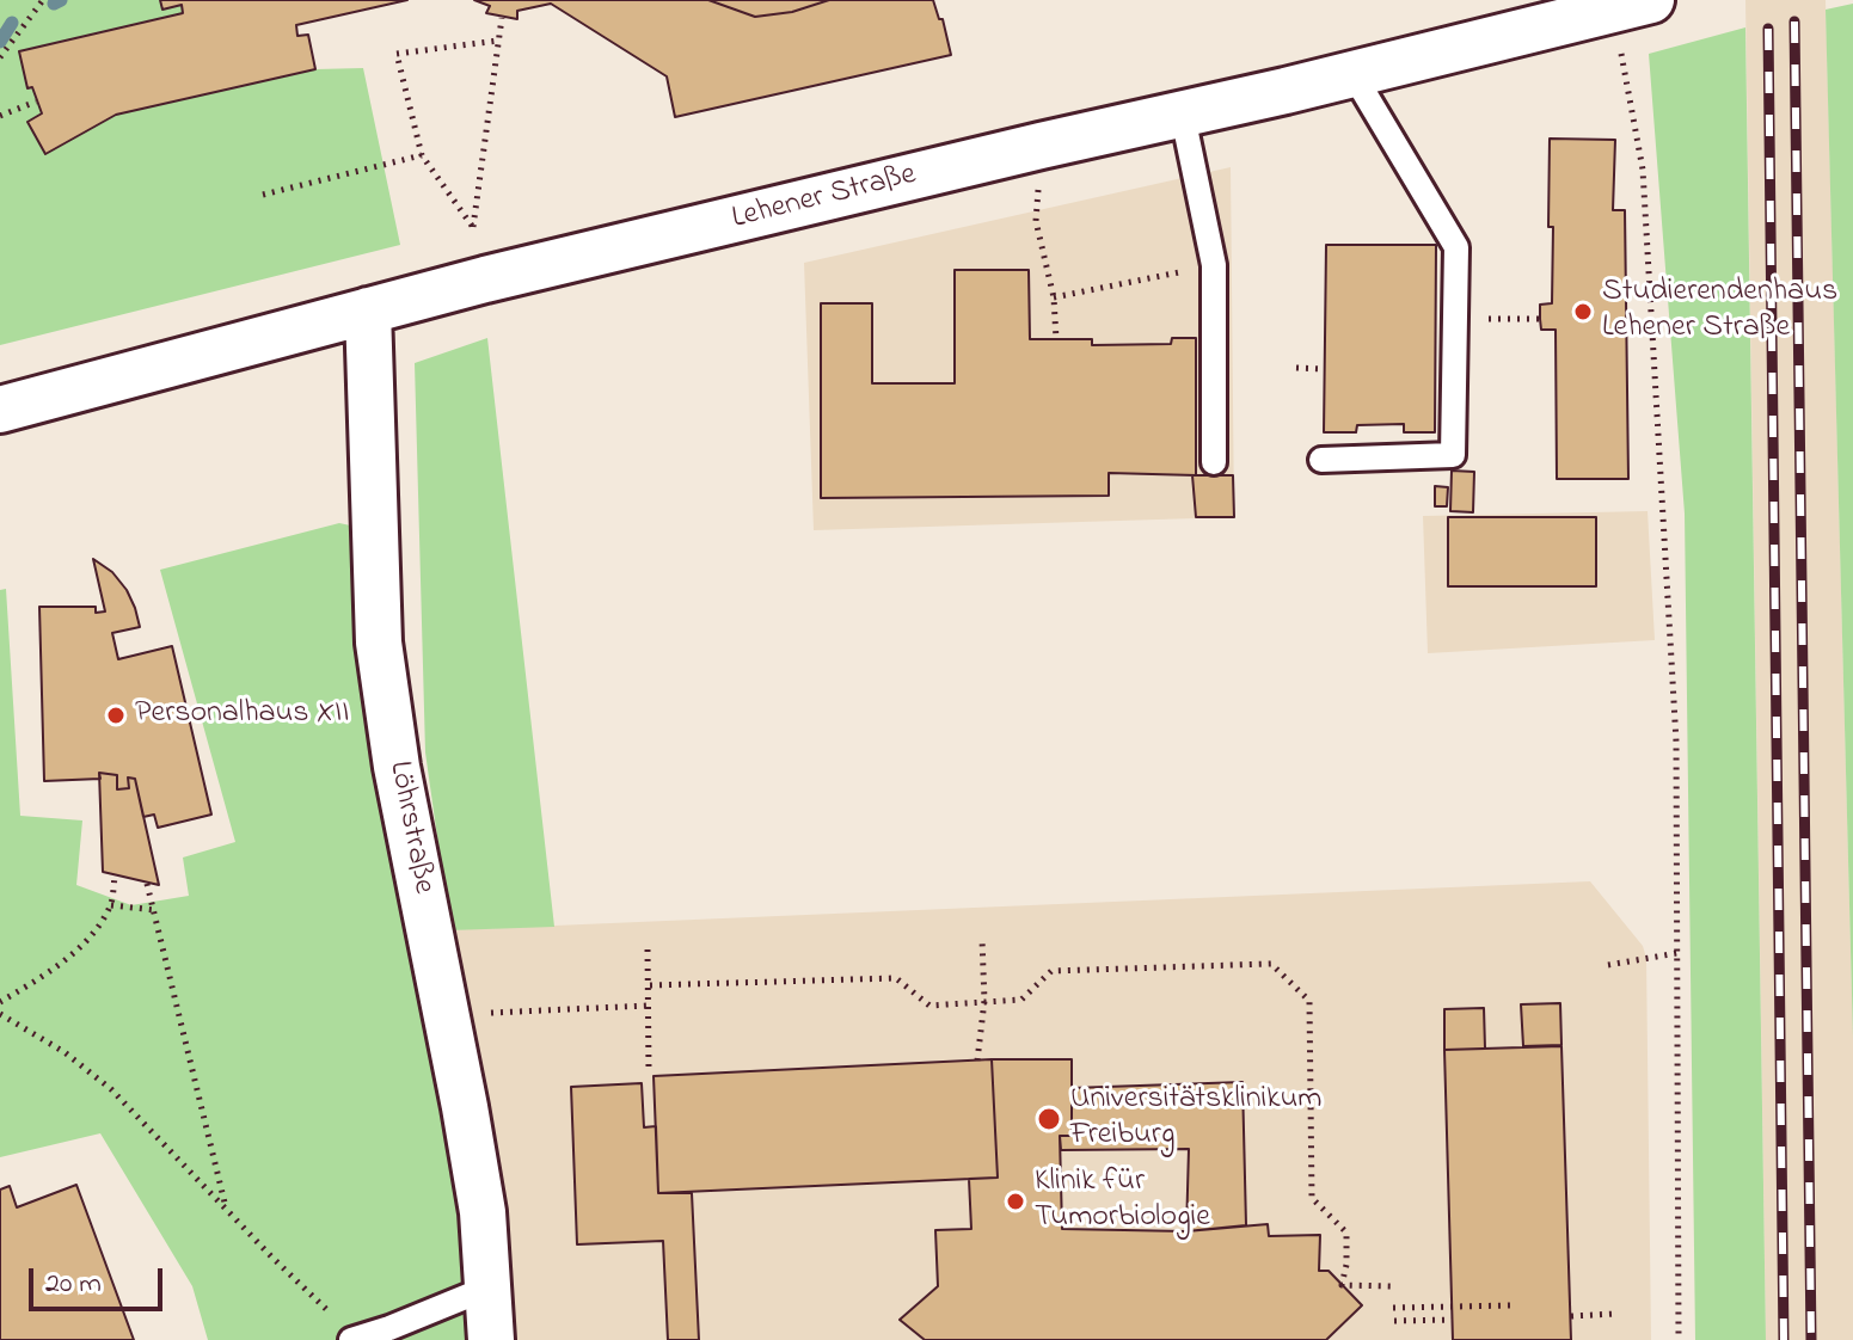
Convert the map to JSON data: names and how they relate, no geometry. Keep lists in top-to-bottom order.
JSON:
{
  "streets": {
    "street": ["Lehener Straße", "Löhrstraße"]
  },
  "crossings": [
    ["Lehener Straße", "Löhrstraße"]
  ],
  "places": [
    "Studierendenhaus Lehener Straße",
    "Personalhaus XII",
    "Universitätsklinikum Freiburg",
    "Klinik für Tumorbiologie"
  ],
  "scale_bar": "20 m"
}
